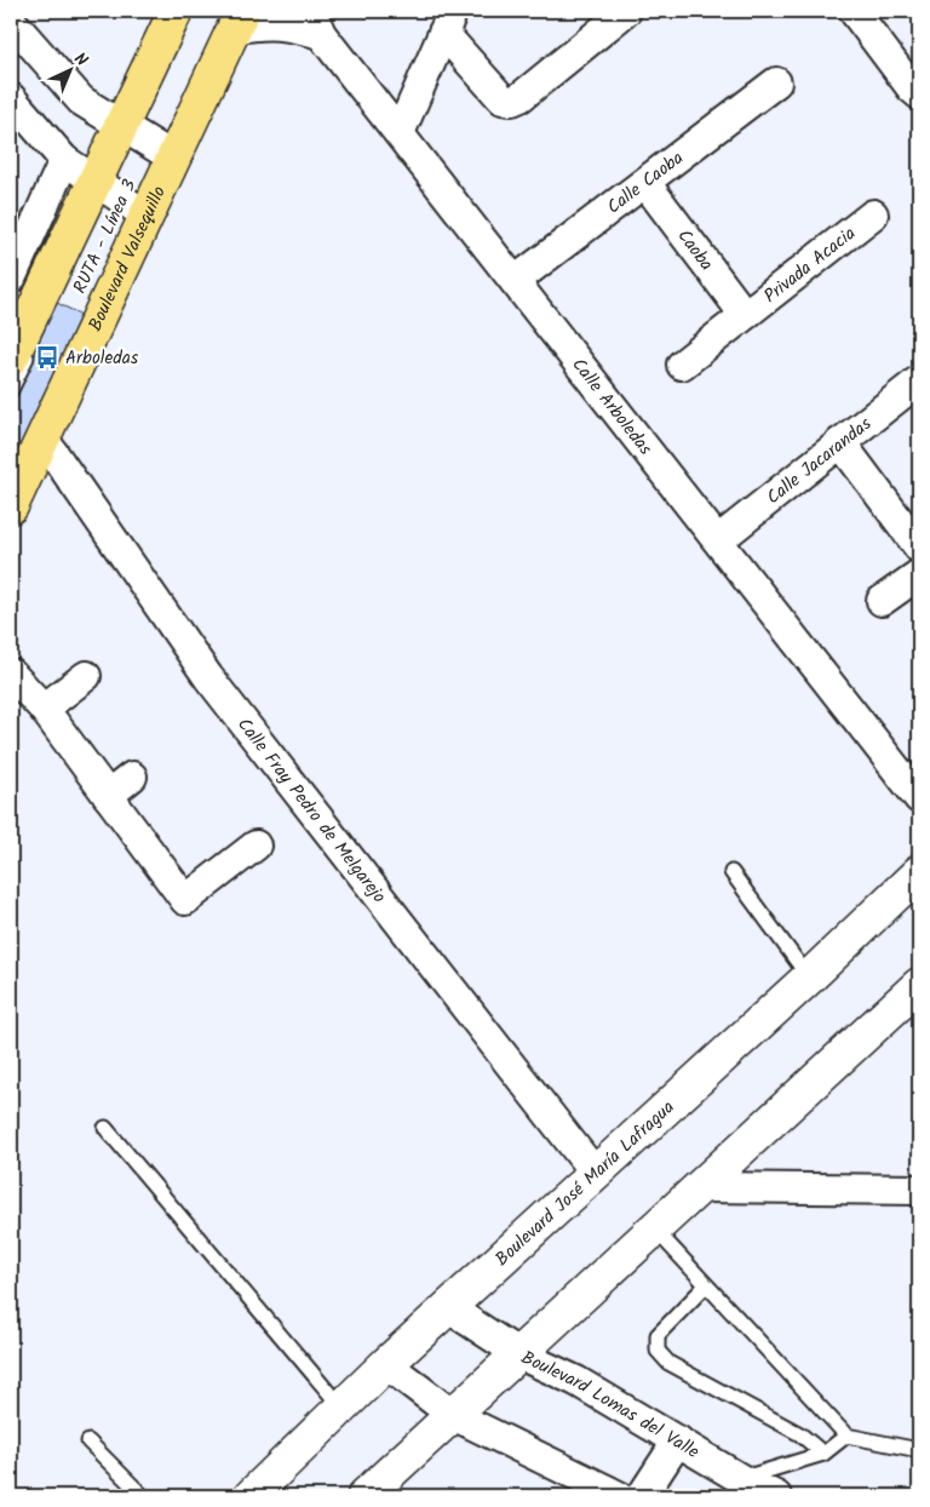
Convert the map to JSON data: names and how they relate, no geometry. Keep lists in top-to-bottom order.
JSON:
{
  "streets": {
    "main road": ["Boulevard Valsequillo", "Boulevard José María Lafragua"],
    "street": [
      "Calle Caoba",
      "Caoba",
      "Privada Acacia",
      "Calle Arboledas",
      "Calle Jacarandas",
      "Calle Fray Pedro de Melgarejo",
      "Boulevard Lomas del Valle"
    ],
    "lane": ["RUTA - Línea 3"]
  },
  "crossings": [
    ["Calle Caoba", "Caoba"],
    ["Calle Caoba", "Calle Arboledas"],
    ["RUTA - Línea 3", "Boulevard Valsequillo"],
    ["Caoba", "Privada Acacia"],
    ["Boulevard Valsequillo", "Calle Fray Pedro de Melgarejo"],
    ["Calle Arboledas", "Calle Jacarandas"],
    ["Calle Fray Pedro de Melgarejo", "Boulevard José María Lafragua"],
    ["Boulevard José María Lafragua", "Boulevard Lomas del Valle"]
  ],
  "places": {
    "bus stop": ["Arboledas"]
  },
  "north": "top right"
}
